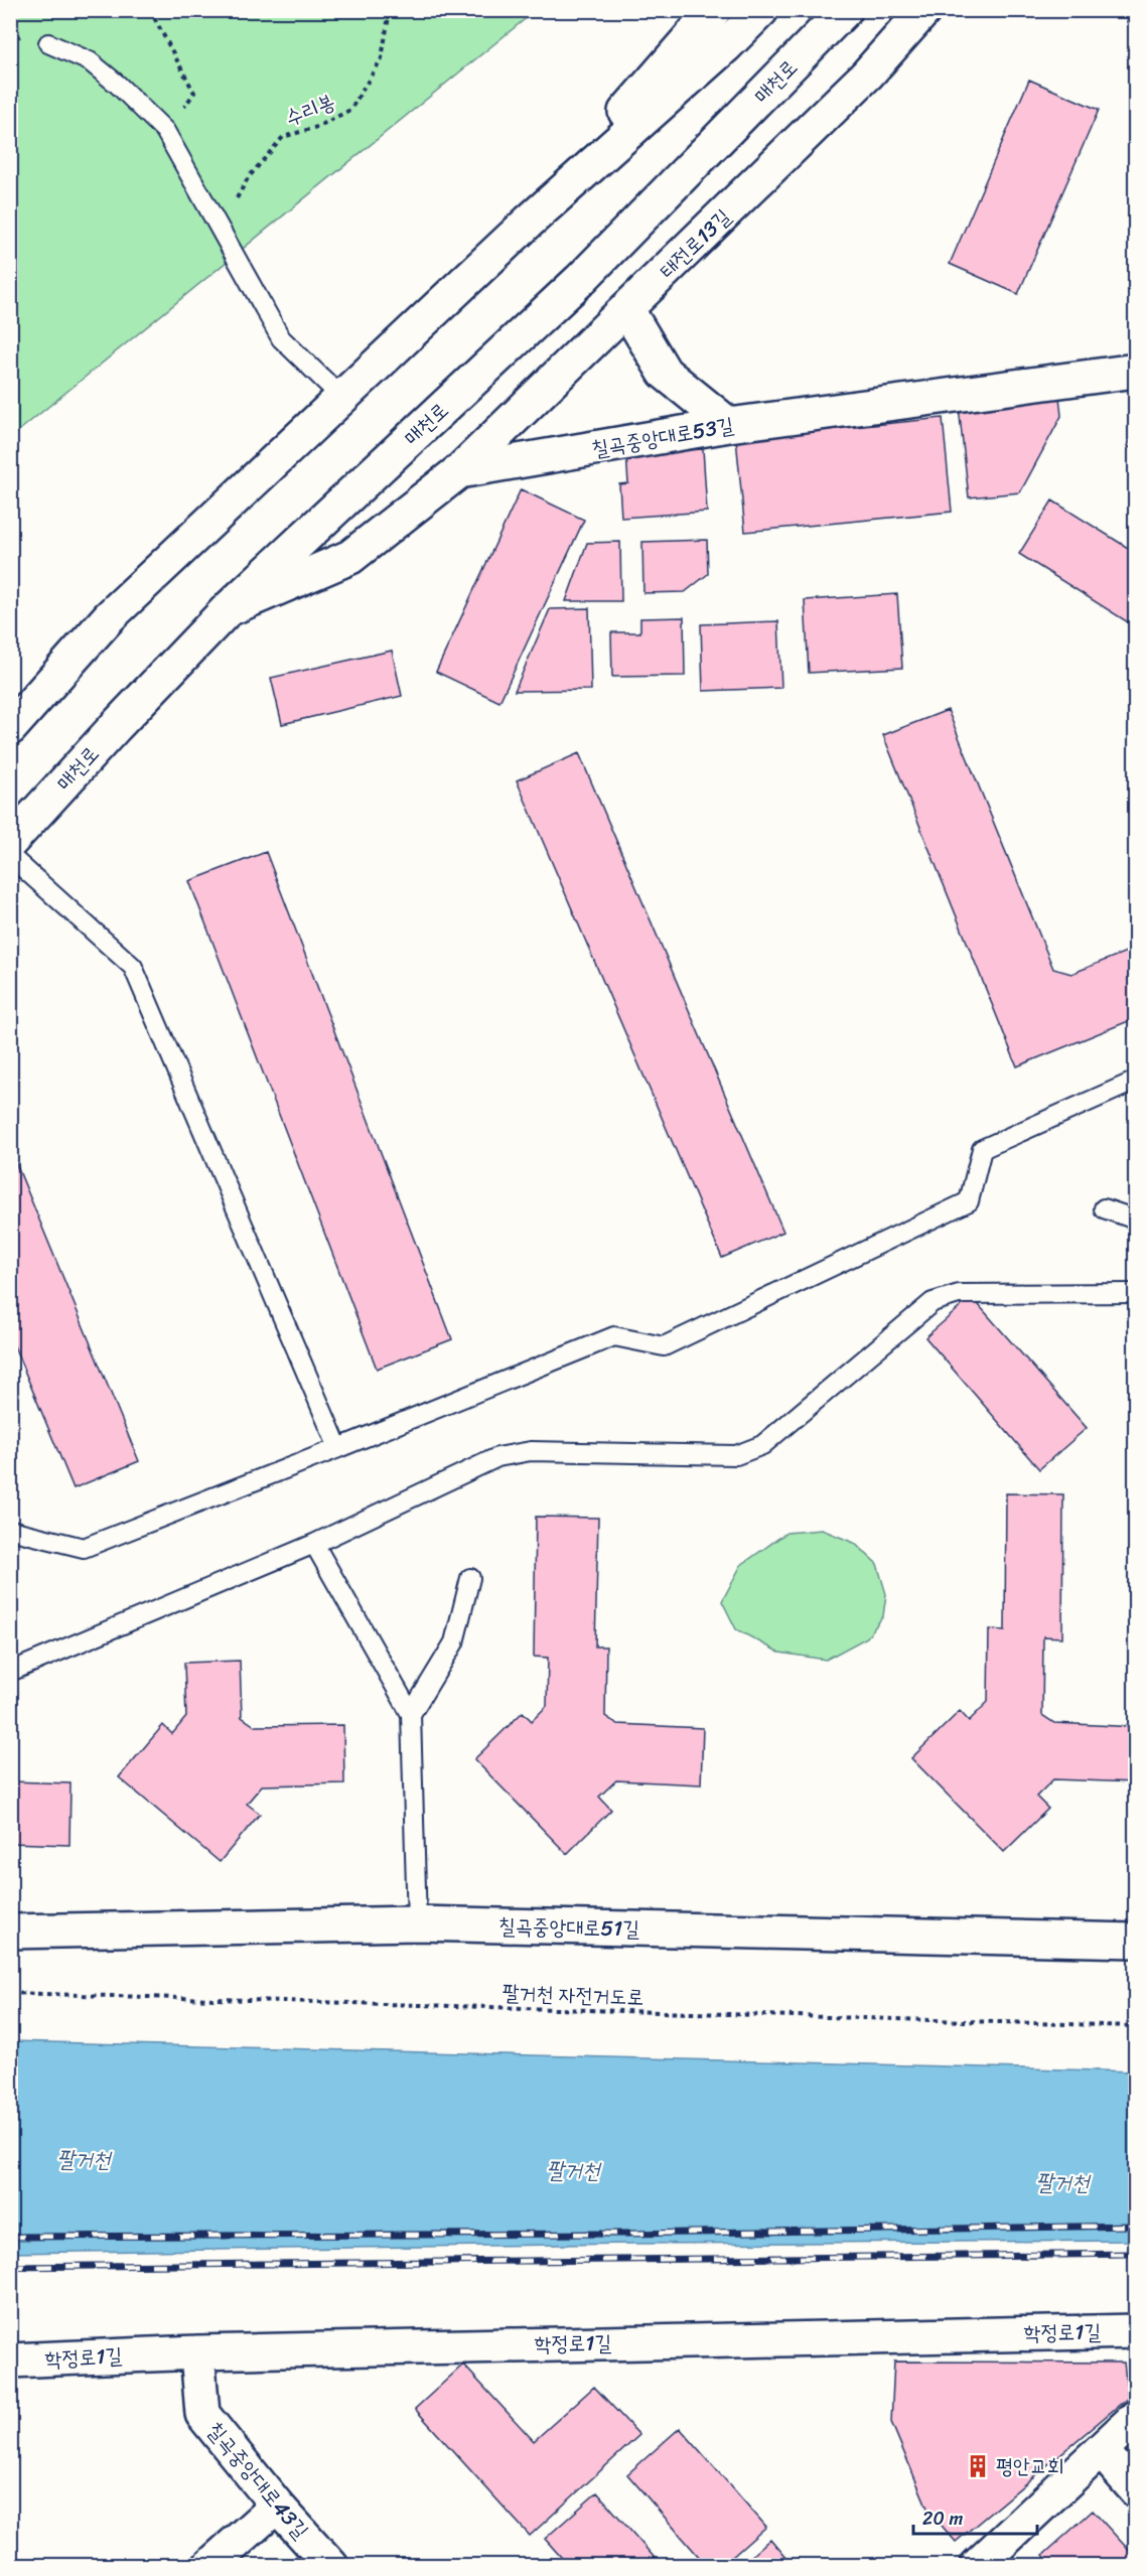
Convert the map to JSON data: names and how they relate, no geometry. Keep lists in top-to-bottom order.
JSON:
{
  "streets": {
    "street": [
      "매천로",
      "태전로13길",
      "칠곡중앙대로53길",
      "칠곡중앙대로51길",
      "학정로1길",
      "칠곡중앙대로43길"
    ],
    "path": ["수리봉", "팔거천 자전거도로"]
  },
  "crossings": [
    ["매천로", "칠곡중앙대로53길"],
    ["태전로13길", "칠곡중앙대로53길"],
    ["학정로1길", "칠곡중앙대로43길"]
  ],
  "water": ["팔거천"],
  "places": {
    "building": ["평안교회"]
  },
  "scale_bar": "20 m"
}
